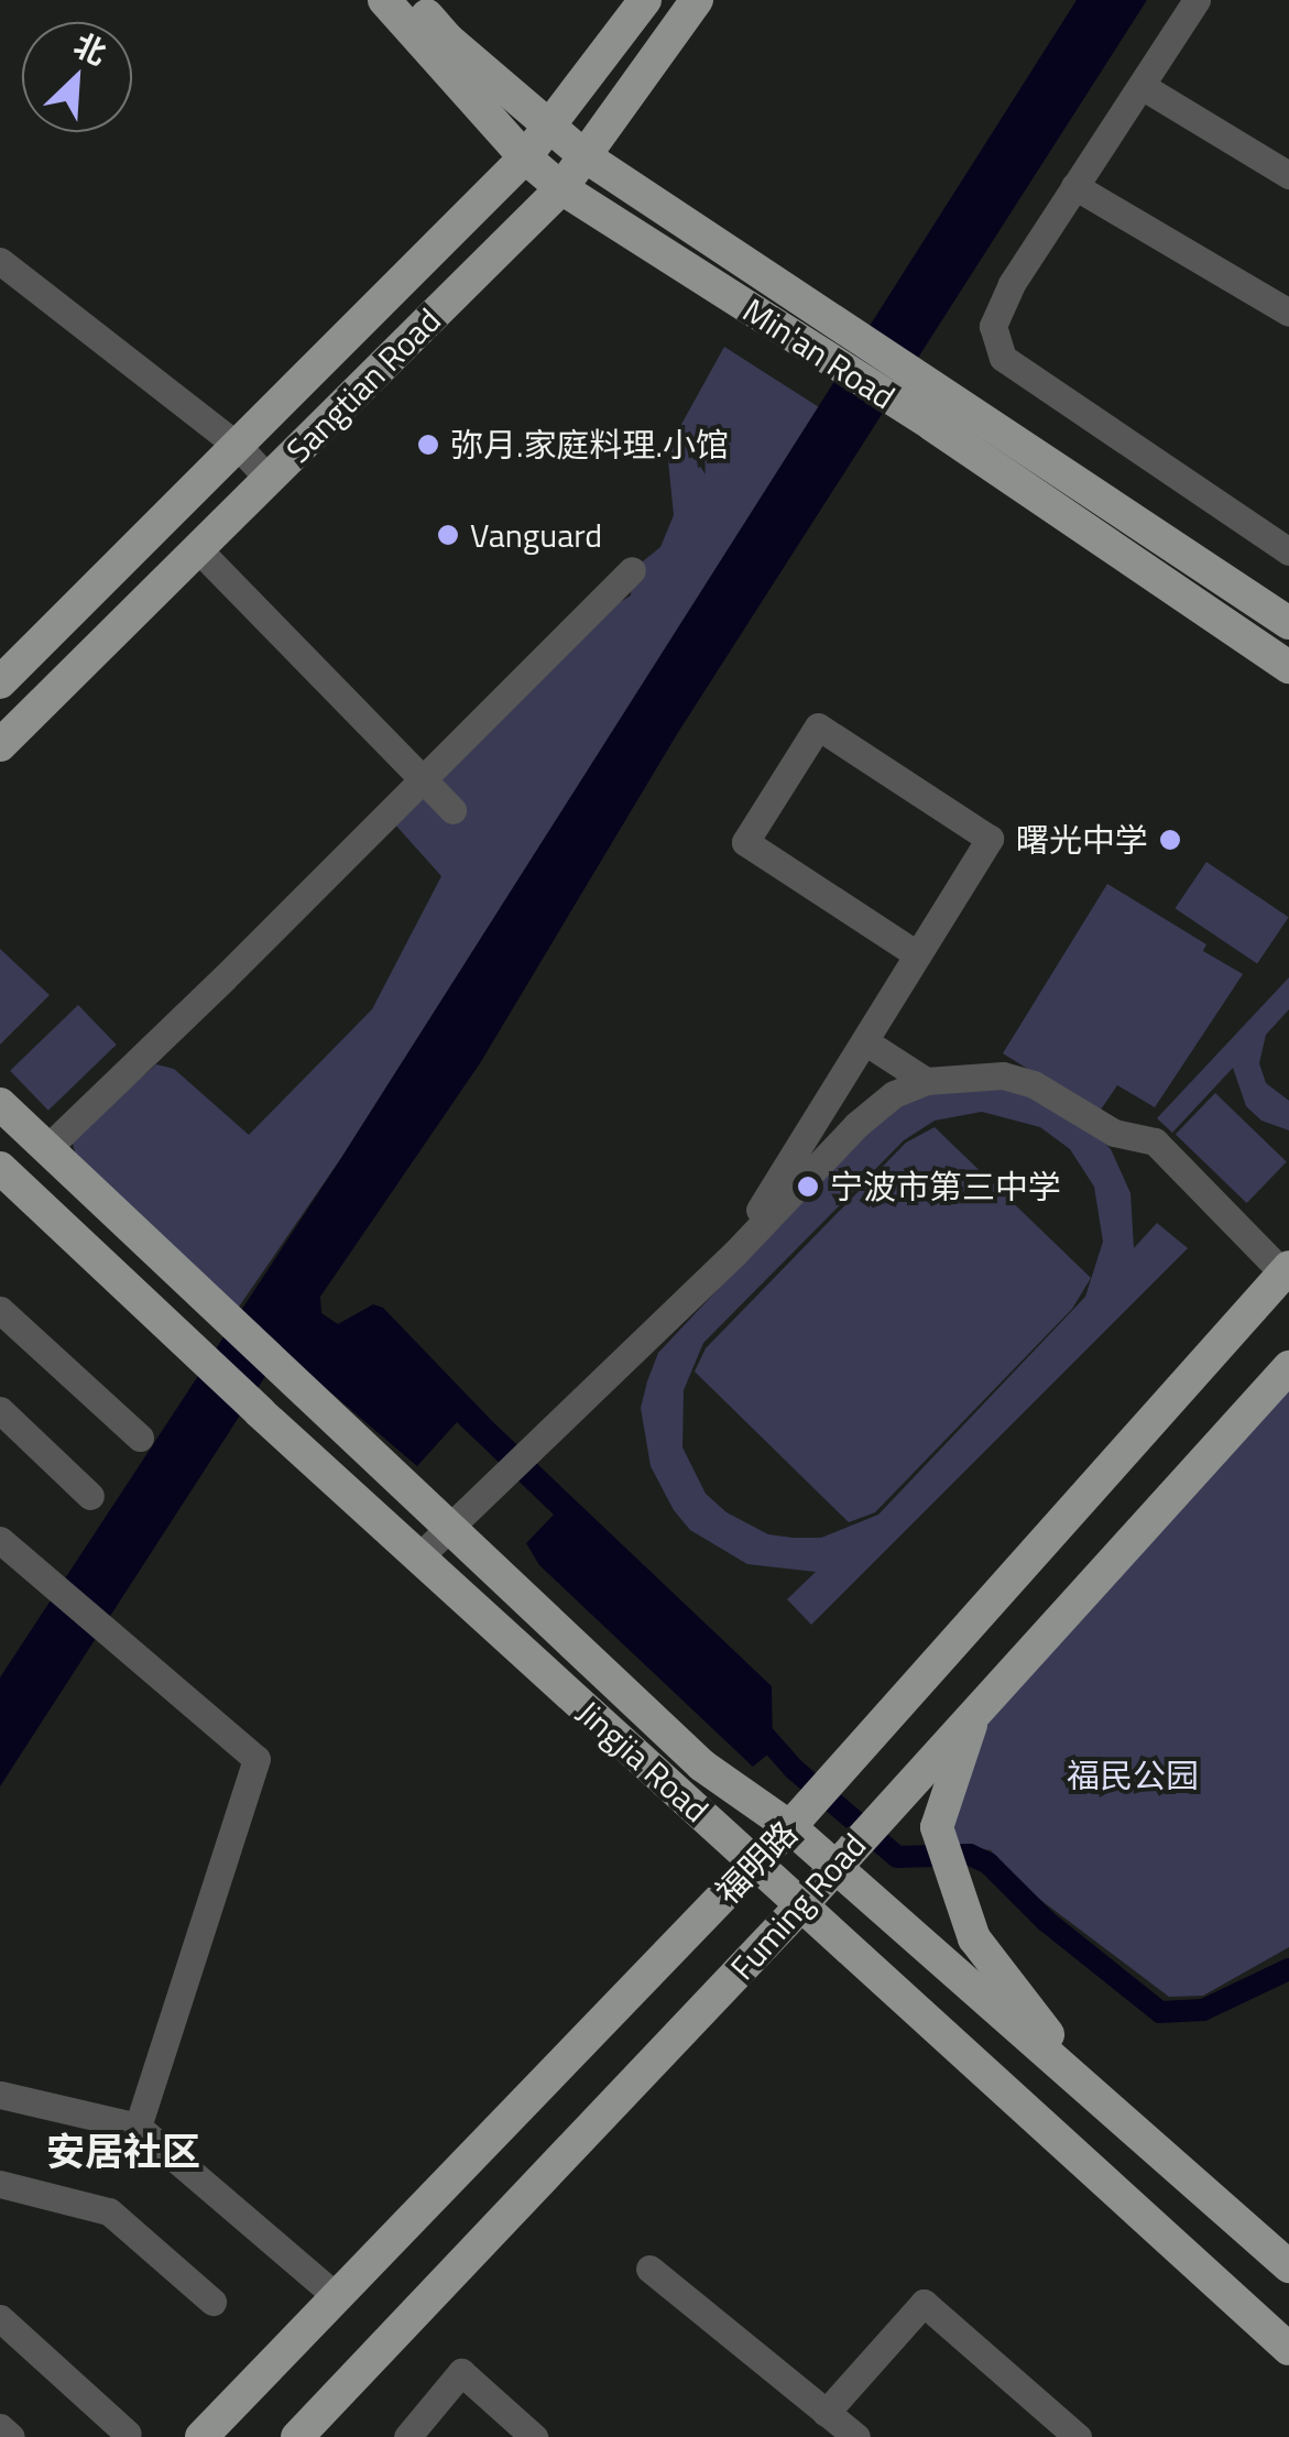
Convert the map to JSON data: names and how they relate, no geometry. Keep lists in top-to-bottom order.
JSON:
{
  "streets": {
    "main road": [
      "Min'an Road",
      "Sangtian Road",
      "Jingjia Road",
      "福明路",
      "Fuming Road"
    ]
  },
  "crossings": [
    ["Min'an Road", "Sangtian Road"],
    ["Jingjia Road", "福明路"],
    ["Jingjia Road", "Fuming Road"]
  ],
  "districts": ["安居社区"],
  "parks": ["福民公园"],
  "places": [
    "弥月.家庭料理.小馆",
    "Vanguard",
    "曙光中学",
    "宁波市第三中学"
  ],
  "north": "top right"
}
